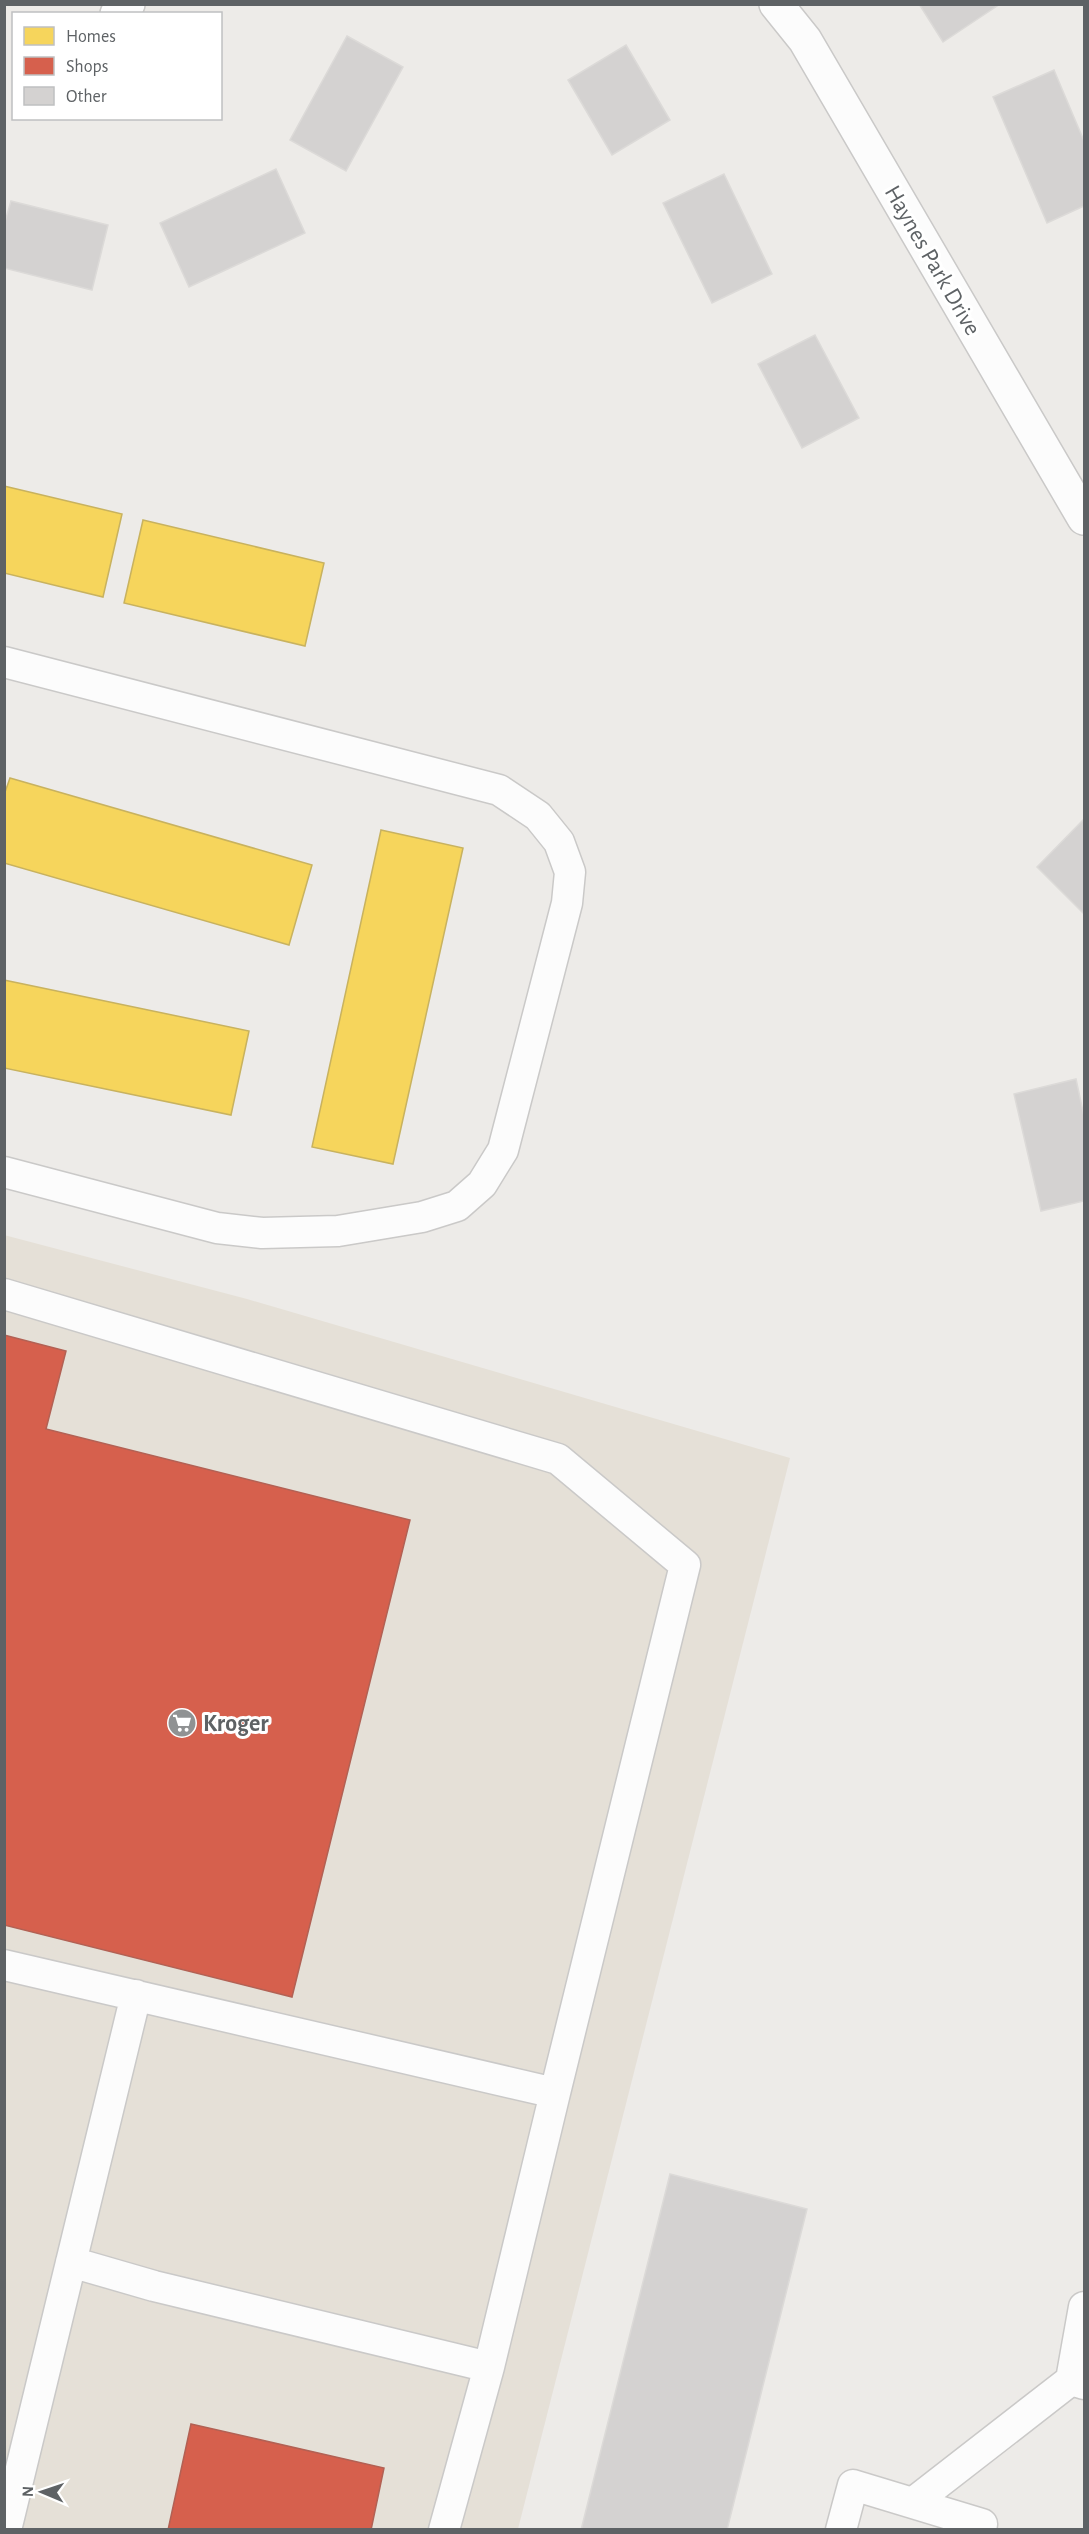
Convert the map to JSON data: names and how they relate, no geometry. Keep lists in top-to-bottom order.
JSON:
{
  "streets": {
    "street": ["Haynes Park Drive"]
  },
  "places": {
    "supermarket": ["Kroger"]
  },
  "legend": ["Homes", "Shops", "Other"],
  "north": "left"
}
